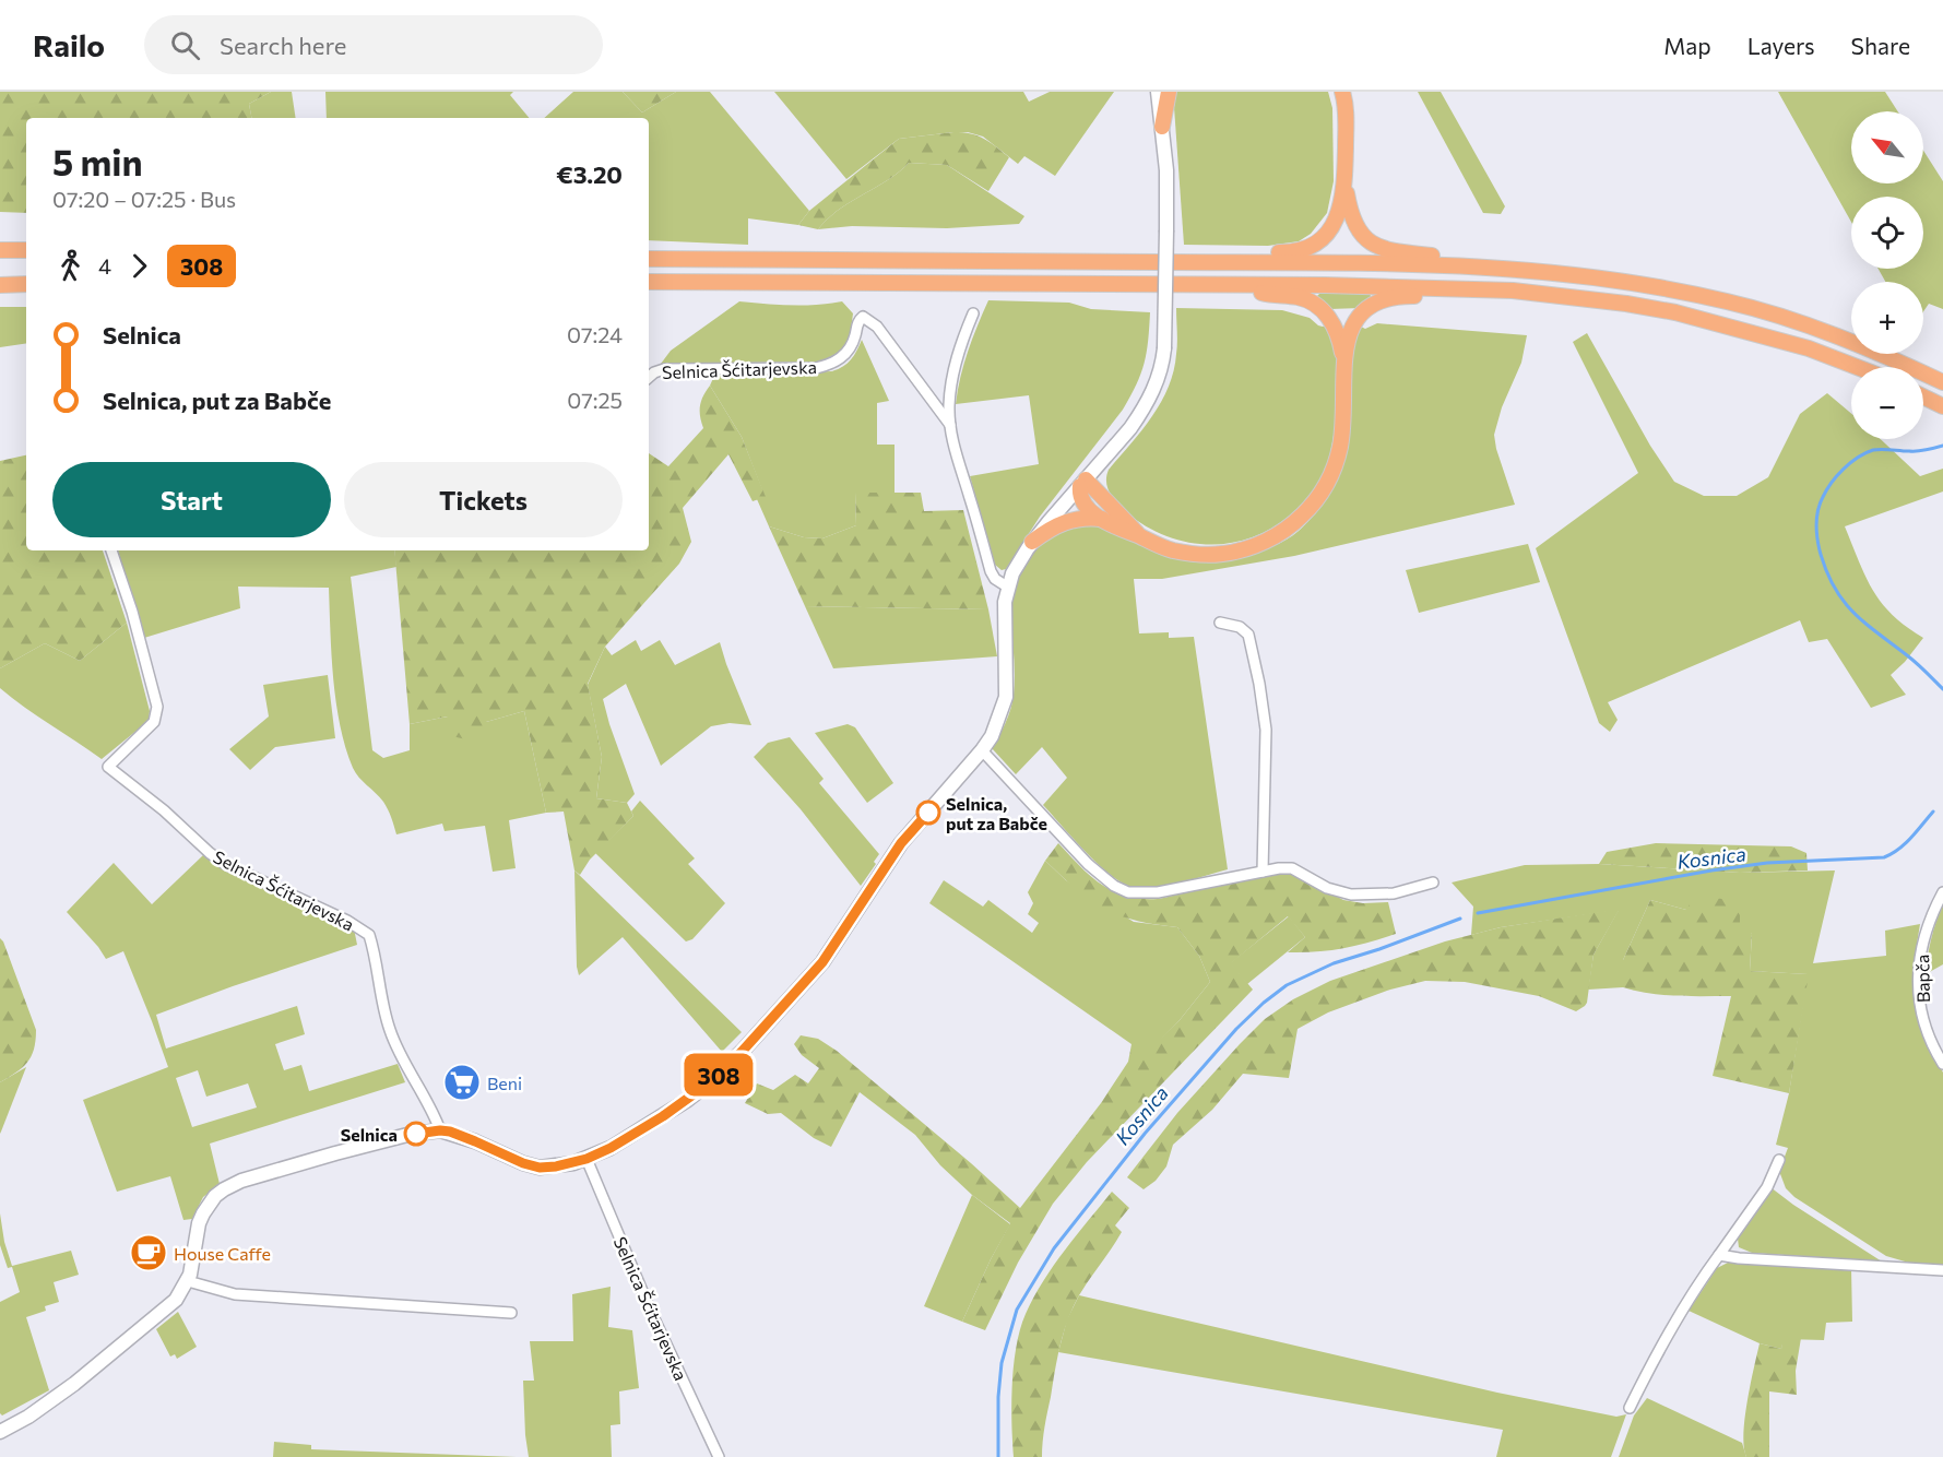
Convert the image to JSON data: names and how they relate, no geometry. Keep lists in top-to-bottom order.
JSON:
{
  "streets": {
    "street": ["Selnica Šćitarjevska", "Bapča"]
  },
  "water": ["Kosnica"],
  "places": {
    "other": ["Selnica, put za Babče", "Selnica"],
    "supermarket": ["Beni"],
    "cafe": ["House Caffe"]
  },
  "lines": ["bus line 308"],
  "north": "top left",
  "page": {
    "header": "Railo",
    "search": "Search here",
    "nav": ["Map", "Layers", "Share"],
    "on_map": "308",
    "map_buttons": ["+", "−"],
    "heading": ["5 min", "07:20 – 07:25 · Bus", "€3.20"],
    "legs": ["4", "308"],
    "list": [
      {
        "name": "Selnica",
        "value": "07:24"
      },
      {
        "name": "Selnica, put za Babče",
        "value": "07:25"
      }
    ],
    "buttons": ["Start", "Tickets"]
  }
}
